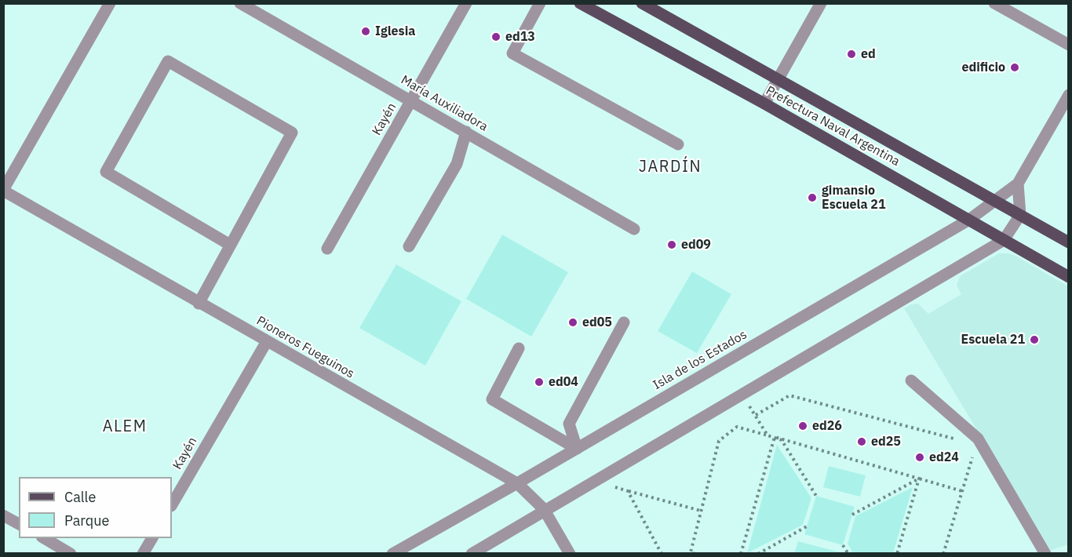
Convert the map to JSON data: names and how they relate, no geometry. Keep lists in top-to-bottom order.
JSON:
{
  "streets": {
    "main road": ["Prefectura Naval Argentina"],
    "street": [
      "María Auxiliadora",
      "Kayén",
      "Pioneros Fueguinos",
      "Isla de los Estados"
    ]
  },
  "crossings": [
    ["María Auxiliadora", "Kayén"],
    ["Kayén", "Pioneros Fueguinos"],
    ["Prefectura Naval Argentina", "Isla de los Estados"],
    ["Pioneros Fueguinos", "Isla de los Estados"]
  ],
  "districts": ["JARDÍN", "ALEM"],
  "places": [
    "Iglesia",
    "ed13",
    "ed",
    "edificio",
    "gimansio Escuela 21",
    "ed09",
    "ed05",
    "Escuela 21",
    "ed04",
    "ed26",
    "ed25",
    "ed24"
  ],
  "legend": ["Calle", "Parque"]
}
